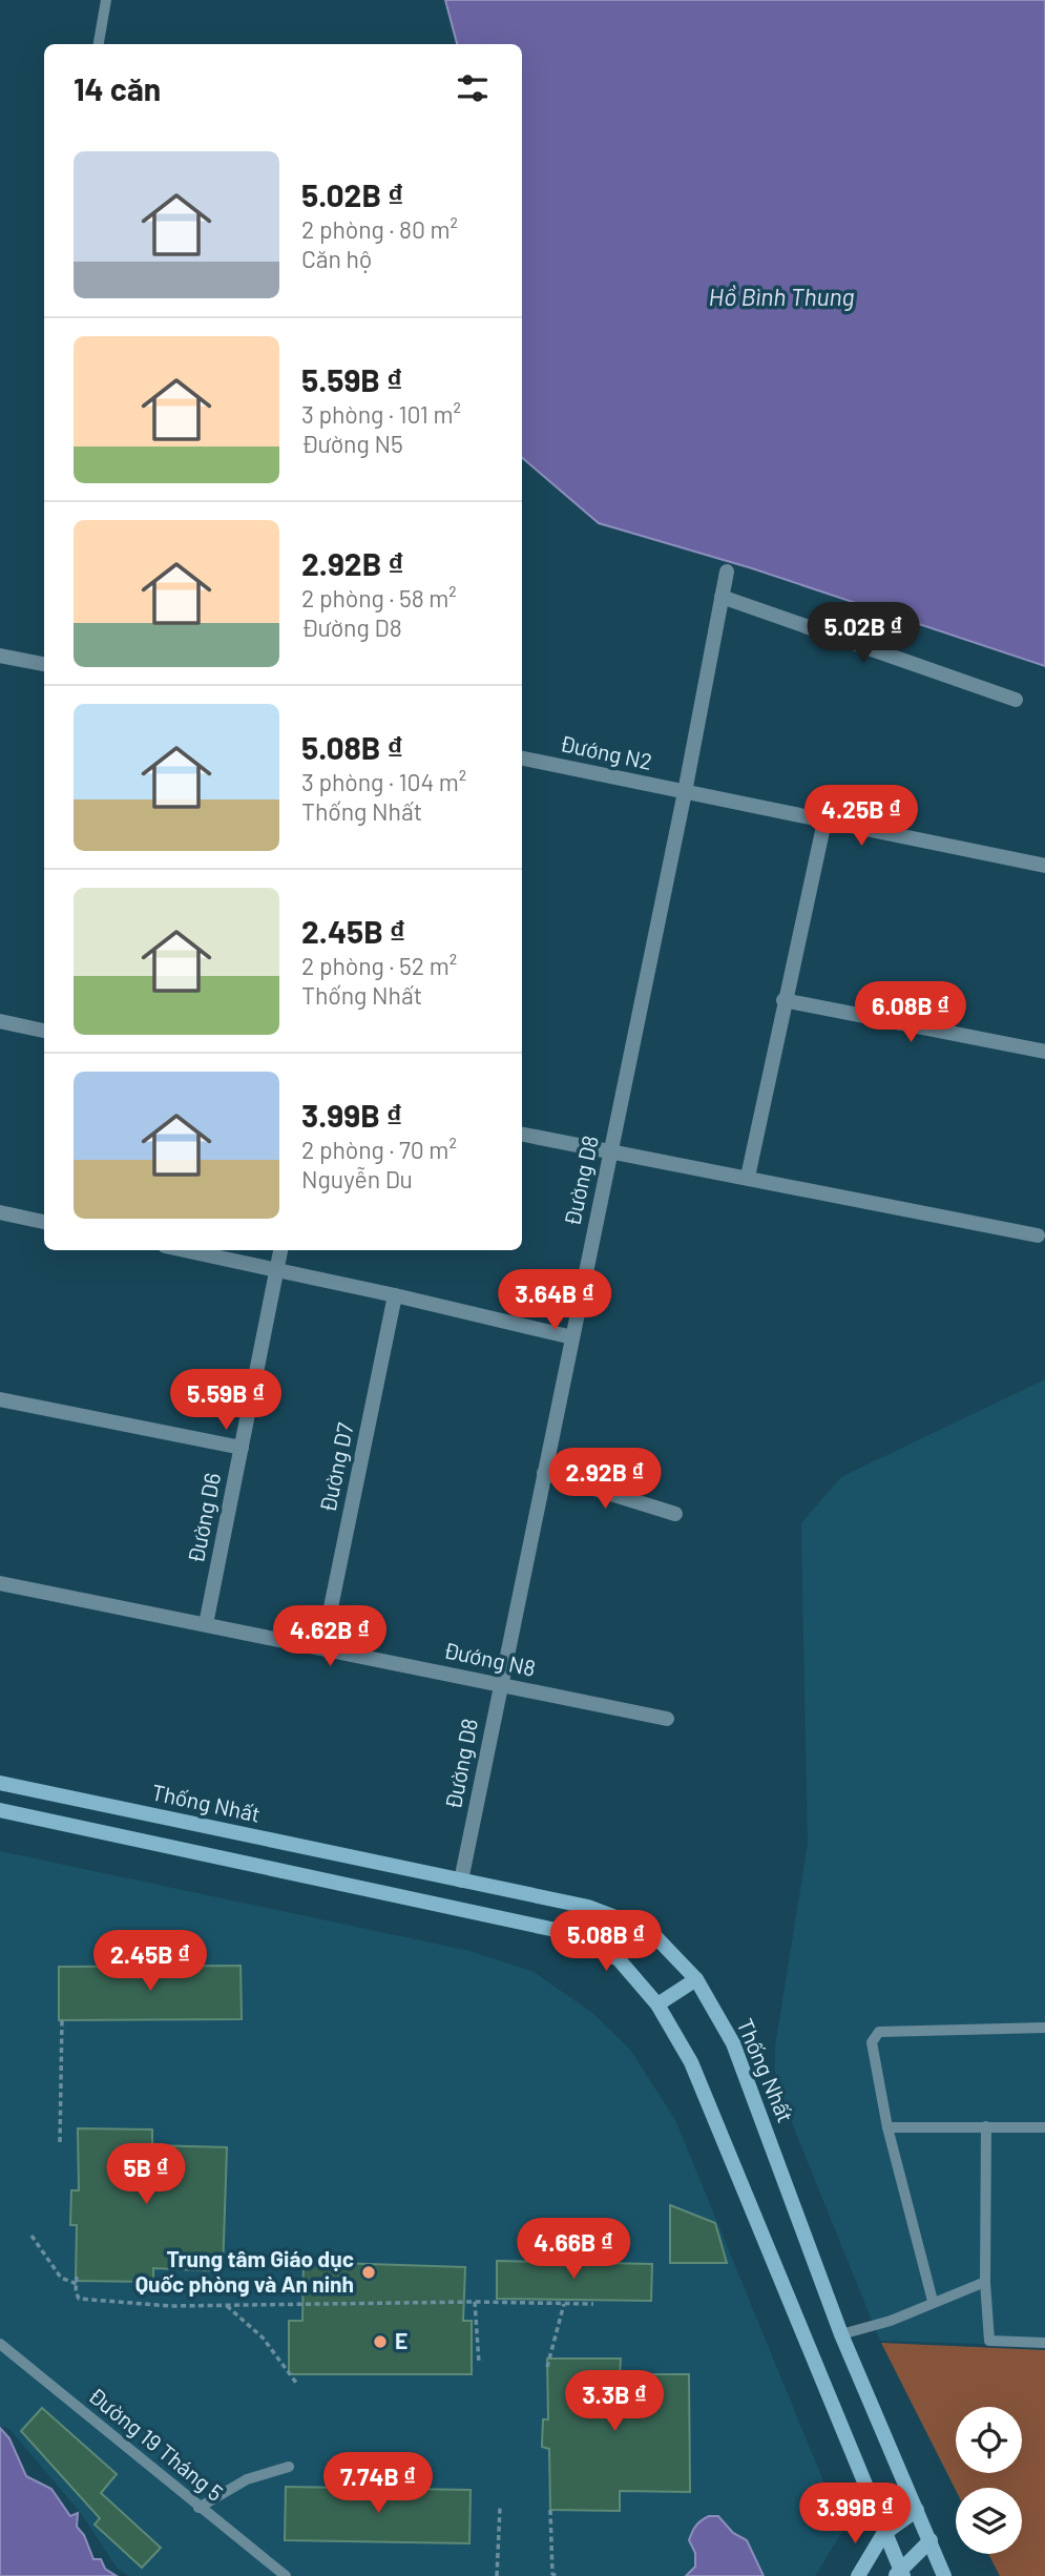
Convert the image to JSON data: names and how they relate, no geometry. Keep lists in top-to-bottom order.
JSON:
{
  "streets": {
    "main road": ["Thống Nhất"],
    "street": [
      "Đướng N2",
      "Đường D8",
      "Đường D7",
      "Đường D6",
      "Đướng N8"
    ],
    "lane": ["Đường 19 Tháng 5"]
  },
  "crossings": [
    ["Đướng N2", "Đường D8"],
    ["Đường D8", "Đướng N8"],
    ["Đường D8", "Thống Nhất"],
    ["Đường D7", "Đướng N8"],
    ["Đường D6", "Đướng N8"]
  ],
  "water": ["Hồ Bình Thung"],
  "places": ["Trung tâm Giáo dục Quốc phòng và An ninh", "E"],
  "page": {
    "heading": "14 căn",
    "list": [
      {
        "name": "5.02B ₫",
        "note": "2 phòng · 80 m² · Căn hộ"
      },
      {
        "name": "5.59B ₫",
        "note": "3 phòng · 101 m² · Đường N5"
      },
      {
        "name": "2.92B ₫",
        "note": "2 phòng · 58 m² · Đường D8"
      },
      {
        "name": "5.08B ₫",
        "note": "3 phòng · 104 m² · Thống Nhất"
      },
      {
        "name": "2.45B ₫",
        "note": "2 phòng · 52 m² · Thống Nhất"
      },
      {
        "name": "3.99B ₫",
        "note": "2 phòng · 70 m² · Nguyễn Du"
      }
    ],
    "price": [
      "5.02B ₫",
      "4.25B ₫",
      "6.08B ₫",
      "3.64B ₫",
      "5.59B ₫",
      "2.92B ₫",
      "4.62B ₫",
      "5.08B ₫",
      "2.45B ₫",
      "5B ₫",
      "4.66B ₫",
      "3.3B ₫",
      "7.74B ₫",
      "3.99B ₫"
    ]
  }
}
